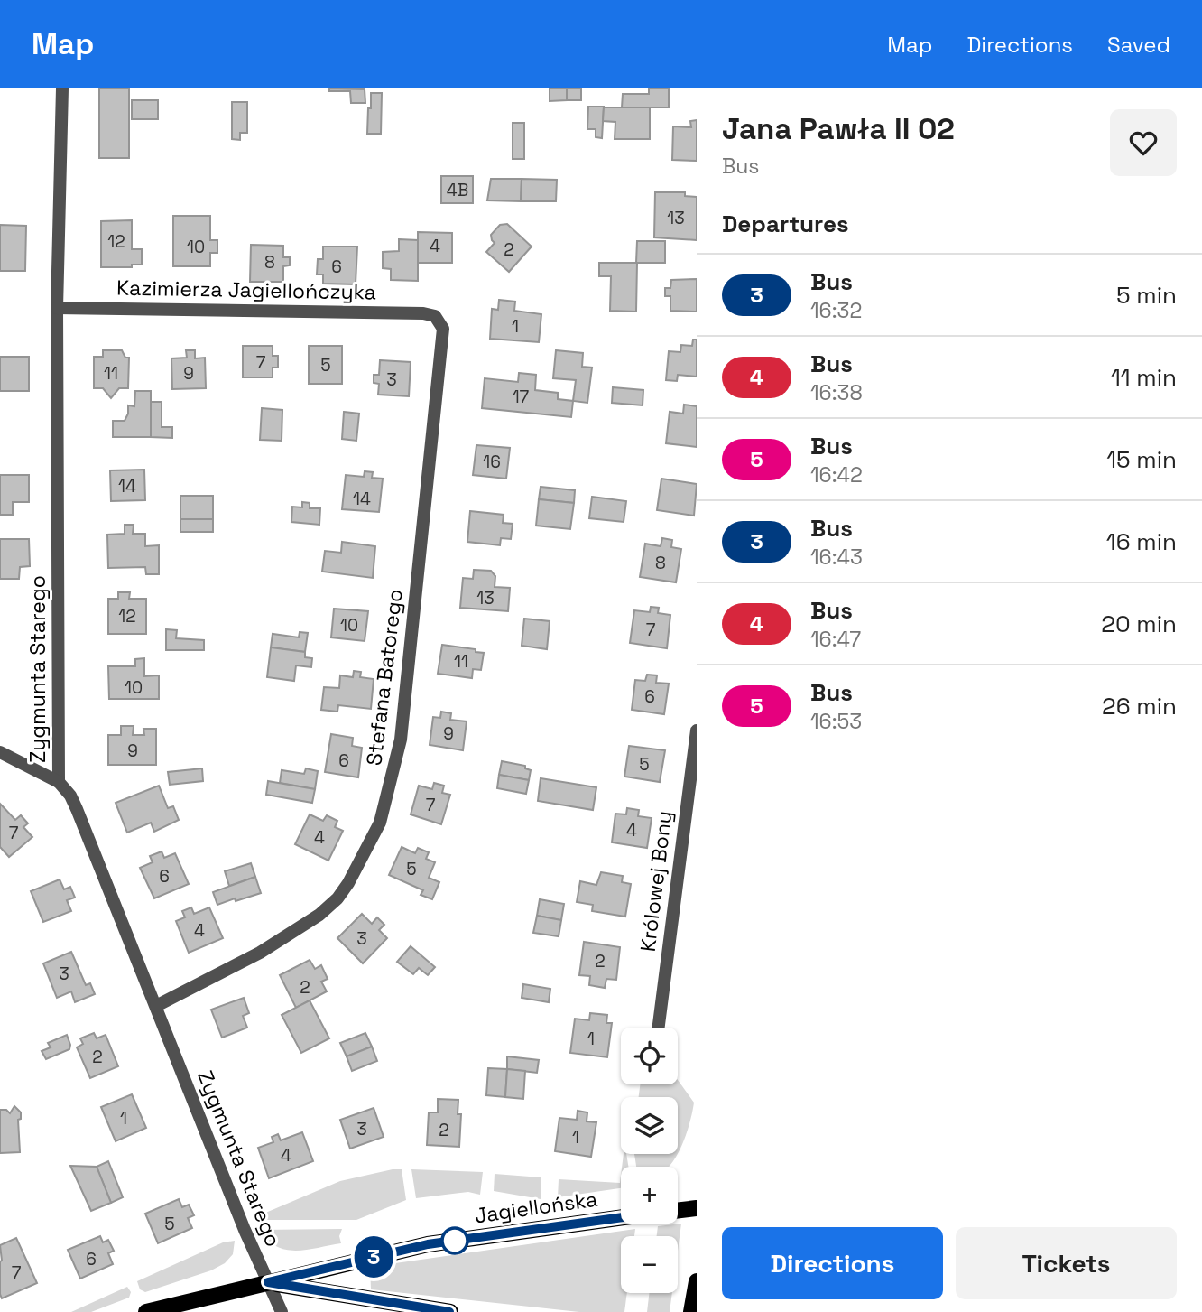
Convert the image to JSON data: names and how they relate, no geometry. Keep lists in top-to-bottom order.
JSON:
{
  "streets": {
    "main road": ["Jagiellońska"],
    "street": [
      "Kazimierza Jagiellończyka",
      "Zygmunta Starego",
      "Stefana Batorego",
      "Królowej Bony"
    ]
  },
  "crossings": [
    ["Kazimierza Jagiellończyka", "Zygmunta Starego"],
    ["Kazimierza Jagiellończyka", "Stefana Batorego"],
    ["Zygmunta Starego", "Stefana Batorego"],
    ["Zygmunta Starego", "Jagiellońska"]
  ],
  "lines": ["bus line 3"],
  "house_numbers": [
    "4B",
    "13",
    "12",
    "4",
    "10",
    "2",
    "8",
    "6",
    "1",
    "7",
    "5",
    "11",
    "9",
    "3",
    "17",
    "16",
    "14",
    "14",
    "8",
    "13",
    "12",
    "10",
    "7",
    "11",
    "10",
    "6",
    "9",
    "9",
    "6",
    "5",
    "7",
    "4",
    "7",
    "4",
    "5",
    "6",
    "4",
    "3",
    "2",
    "3",
    "2",
    "1",
    "2",
    "1",
    "3",
    "2",
    "1",
    "4",
    "5",
    "6",
    "7"
  ],
  "page": {
    "header": "Map",
    "nav": ["Map", "Directions", "Saved"],
    "on_map": "3",
    "heading": [
      ["Jana Pawła II 02", "Bus"],
      "Departures"
    ],
    "list": [
      {
        "mark": "3",
        "name": "Bus",
        "note": "16:32",
        "value": "5 min"
      },
      {
        "mark": "4",
        "name": "Bus",
        "note": "16:38",
        "value": "11 min"
      },
      {
        "mark": "5",
        "name": "Bus",
        "note": "16:42",
        "value": "15 min"
      },
      {
        "mark": "3",
        "name": "Bus",
        "note": "16:43",
        "value": "16 min"
      },
      {
        "mark": "4",
        "name": "Bus",
        "note": "16:47",
        "value": "20 min"
      },
      {
        "mark": "5",
        "name": "Bus",
        "note": "16:53",
        "value": "26 min"
      }
    ],
    "map_buttons": ["+", "−"],
    "buttons": ["Directions", "Tickets"]
  }
}
